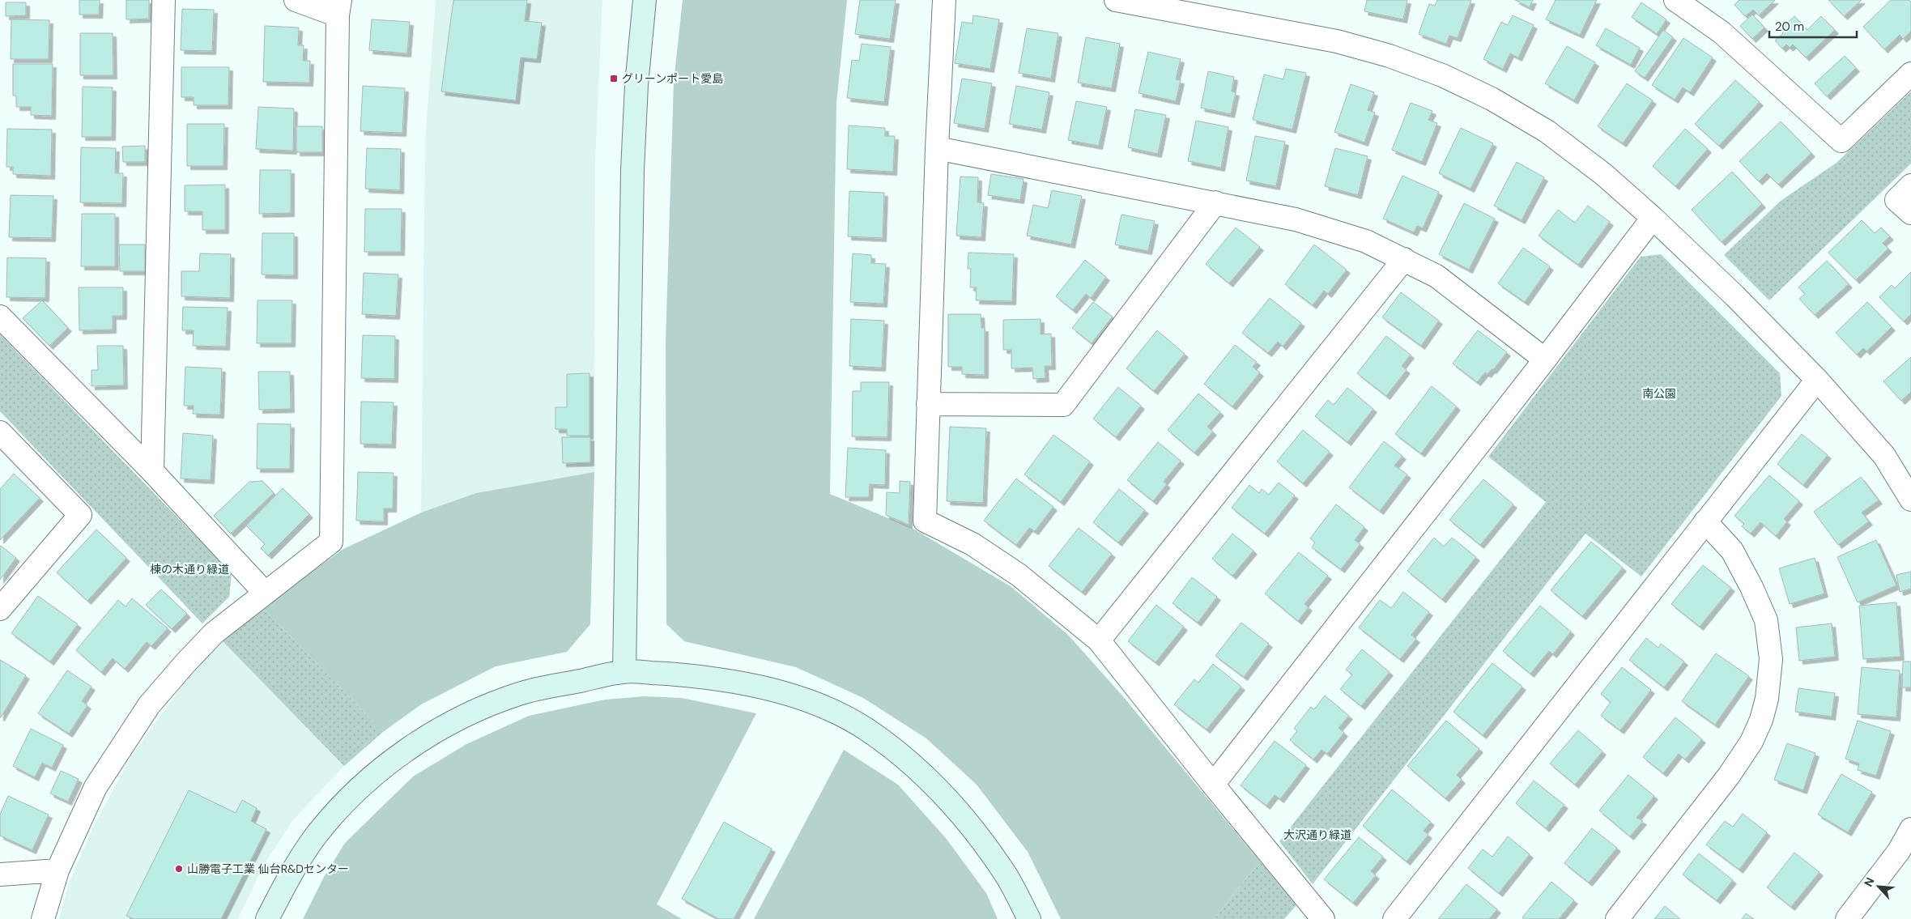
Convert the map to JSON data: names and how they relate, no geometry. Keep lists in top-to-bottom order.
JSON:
{
  "parks": ["南公園", "棟の木通り緑道", "大沢通り緑道"],
  "places": {
    "transit": ["グリーンポート愛島"],
    "other": ["山勝電子工業 仙台R&Dセンター"]
  },
  "scale_bar": "20 m",
  "north": "top left"
}
